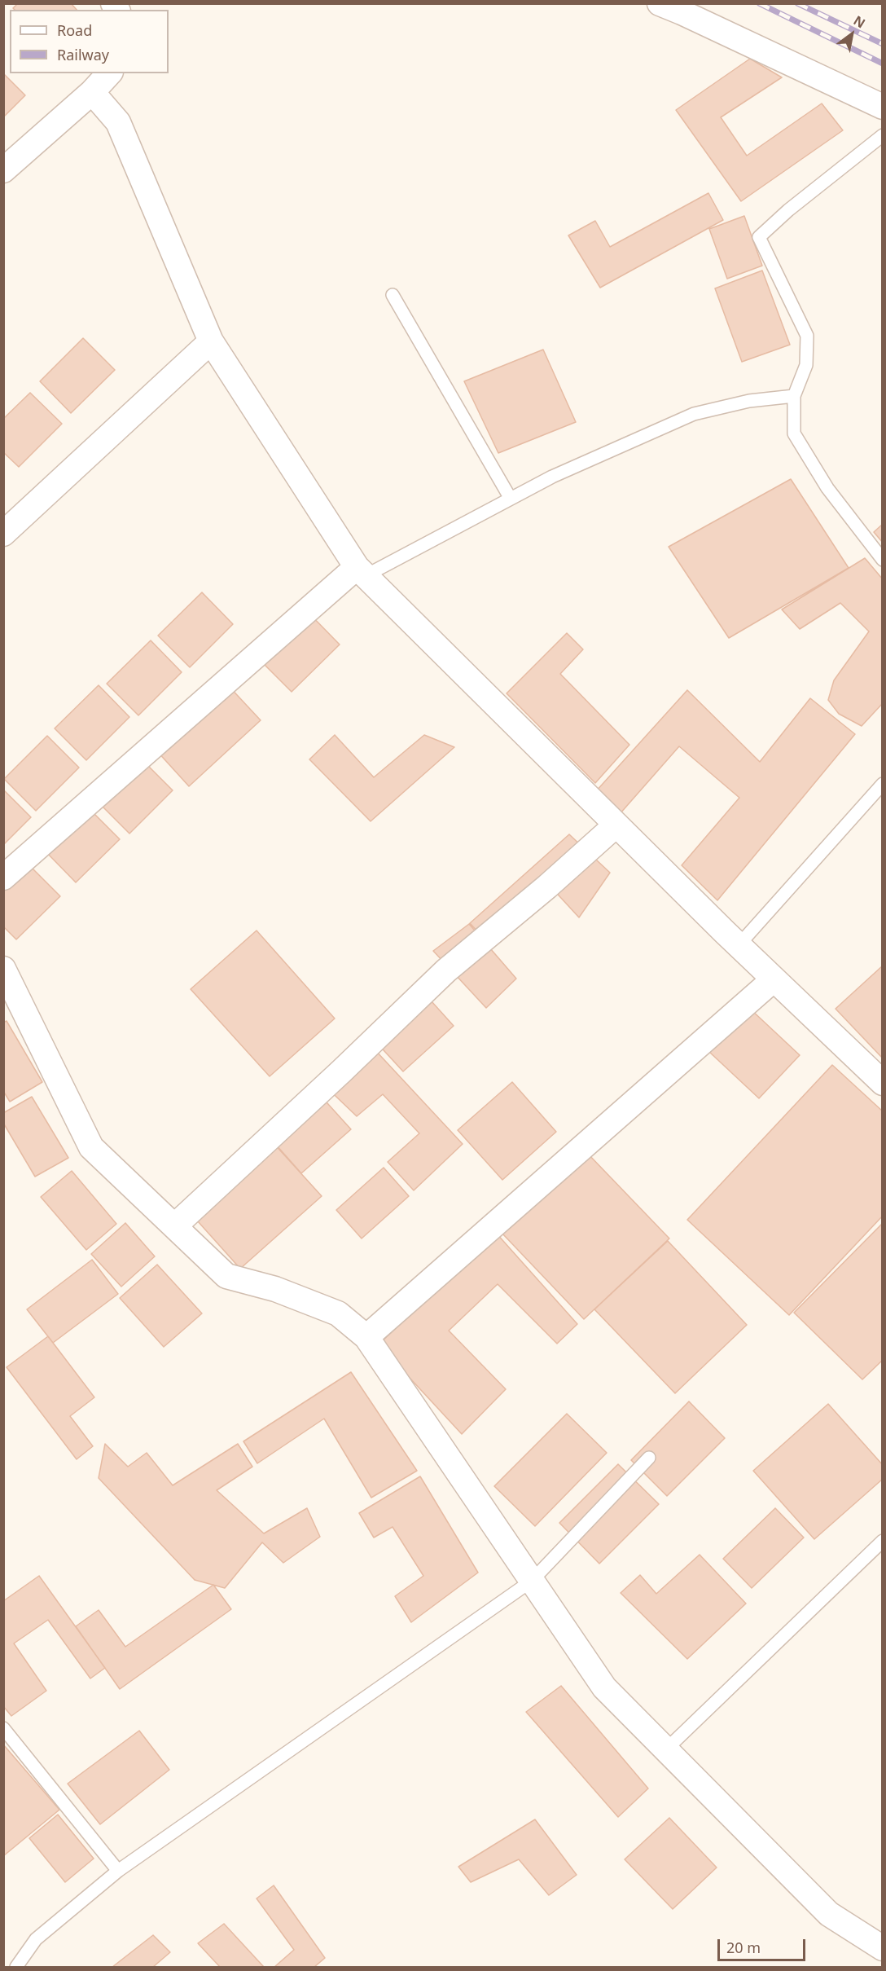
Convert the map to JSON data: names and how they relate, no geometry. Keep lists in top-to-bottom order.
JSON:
{
  "legend": ["Road", "Railway"],
  "scale_bar": "20 m",
  "north": "top right"
}
